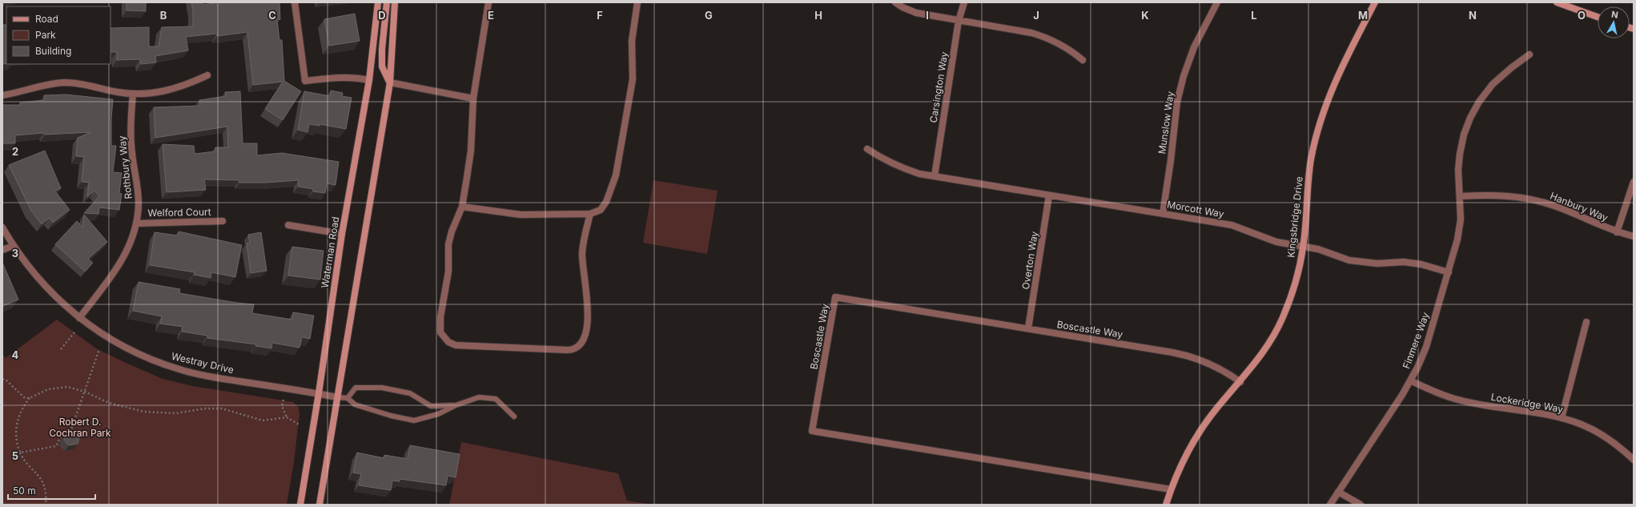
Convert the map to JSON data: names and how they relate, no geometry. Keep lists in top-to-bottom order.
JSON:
{
  "streets": {
    "street": [
      "Carsington Way",
      "Munslow Way",
      "Rothbury Way",
      "Hanbury Way",
      "Morcott Way",
      "Welford Court",
      "Kingsbridge Drive",
      "Waterman Road",
      "Overton Way",
      "Boscastle Way",
      "Finmere Way",
      "Westray Drive",
      "Lockeridge Way"
    ]
  },
  "crossings": [
    ["Carsington Way", "Morcott Way"],
    ["Munslow Way", "Morcott Way"],
    ["Rothbury Way", "Welford Court"],
    ["Rothbury Way", "Westray Drive"],
    ["Hanbury Way", "Finmere Way"],
    ["Morcott Way", "Kingsbridge Drive"],
    ["Morcott Way", "Overton Way"],
    ["Morcott Way", "Finmere Way"],
    ["Kingsbridge Drive", "Boscastle Way"],
    ["Waterman Road", "Westray Drive"],
    ["Overton Way", "Boscastle Way"],
    ["Finmere Way", "Lockeridge Way"]
  ],
  "parks": ["Robert D. Cochran Park"],
  "legend": ["Road", "Park", "Building"],
  "scale_bar": "50 m",
  "north": "top",
  "grid": {
    "columns": [
      "B",
      "C",
      "D",
      "E",
      "F",
      "G",
      "H",
      "I",
      "J",
      "K",
      "L",
      "M",
      "N",
      "O"
    ],
    "rows": [
      "2",
      "3",
      "4",
      "5"
    ]
  }
}
